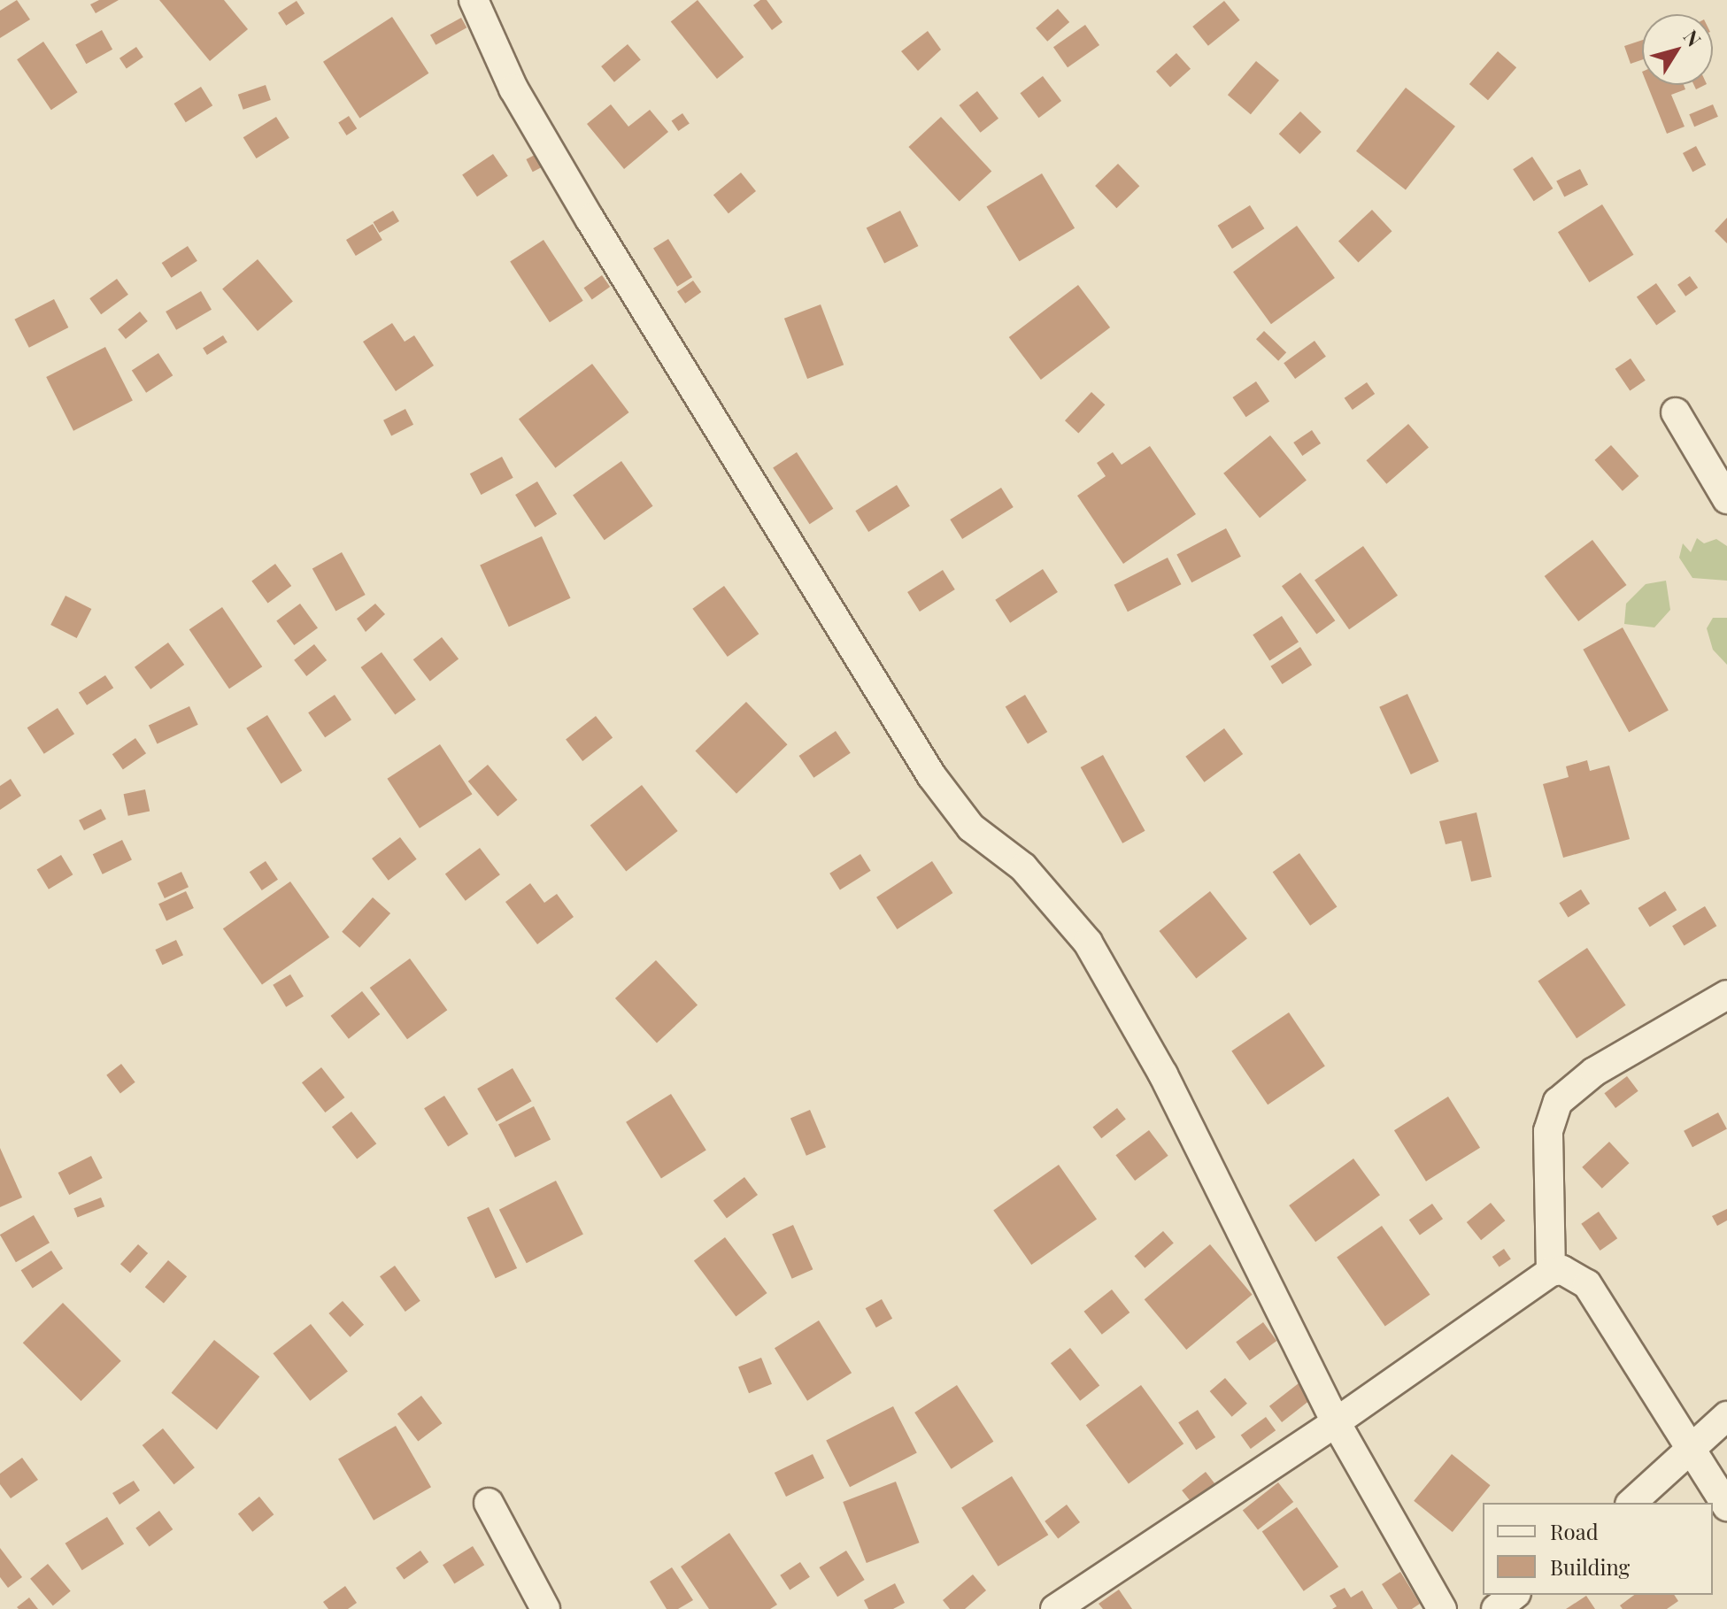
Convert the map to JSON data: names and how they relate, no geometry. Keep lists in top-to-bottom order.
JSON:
{
  "legend": ["Road", "Building"],
  "north": "top right"
}
